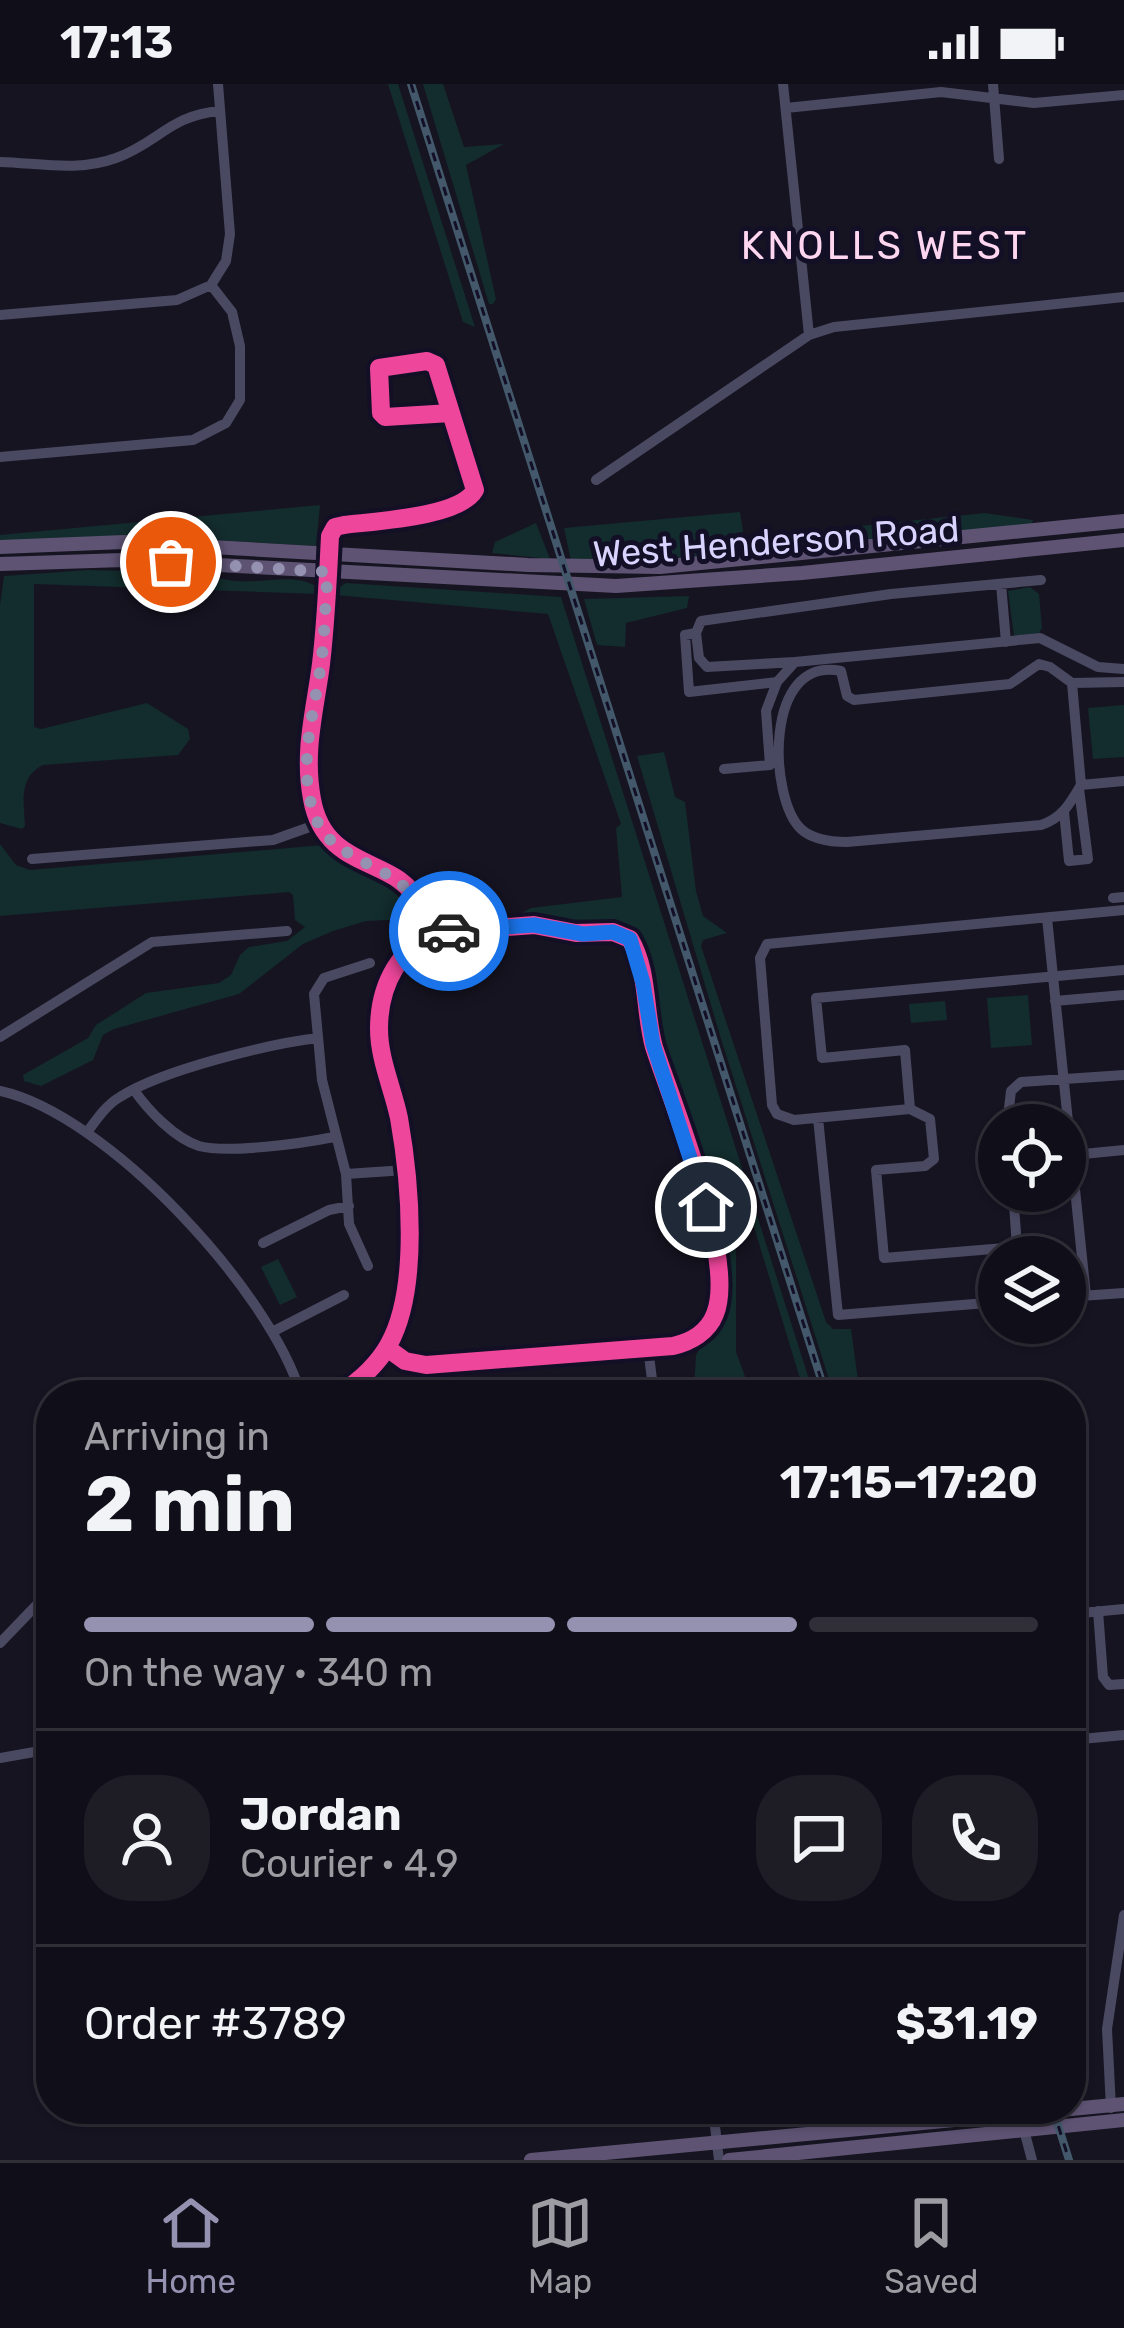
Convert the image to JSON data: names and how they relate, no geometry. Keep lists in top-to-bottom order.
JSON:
{
  "streets": {
    "main road": ["West Henderson Road"]
  },
  "districts": ["KNOLLS WEST"],
  "page": {
    "status": "17:13",
    "heading": ["2 min", "Arriving in", "17:15–17:20"],
    "panel": [
      "Jordan",
      "Courier · 4.9",
      "Order #3789",
      "$31.19"
    ],
    "bar": "On the way · 340 m",
    "tabs": ["Home", "Map", "Saved"]
  }
}
